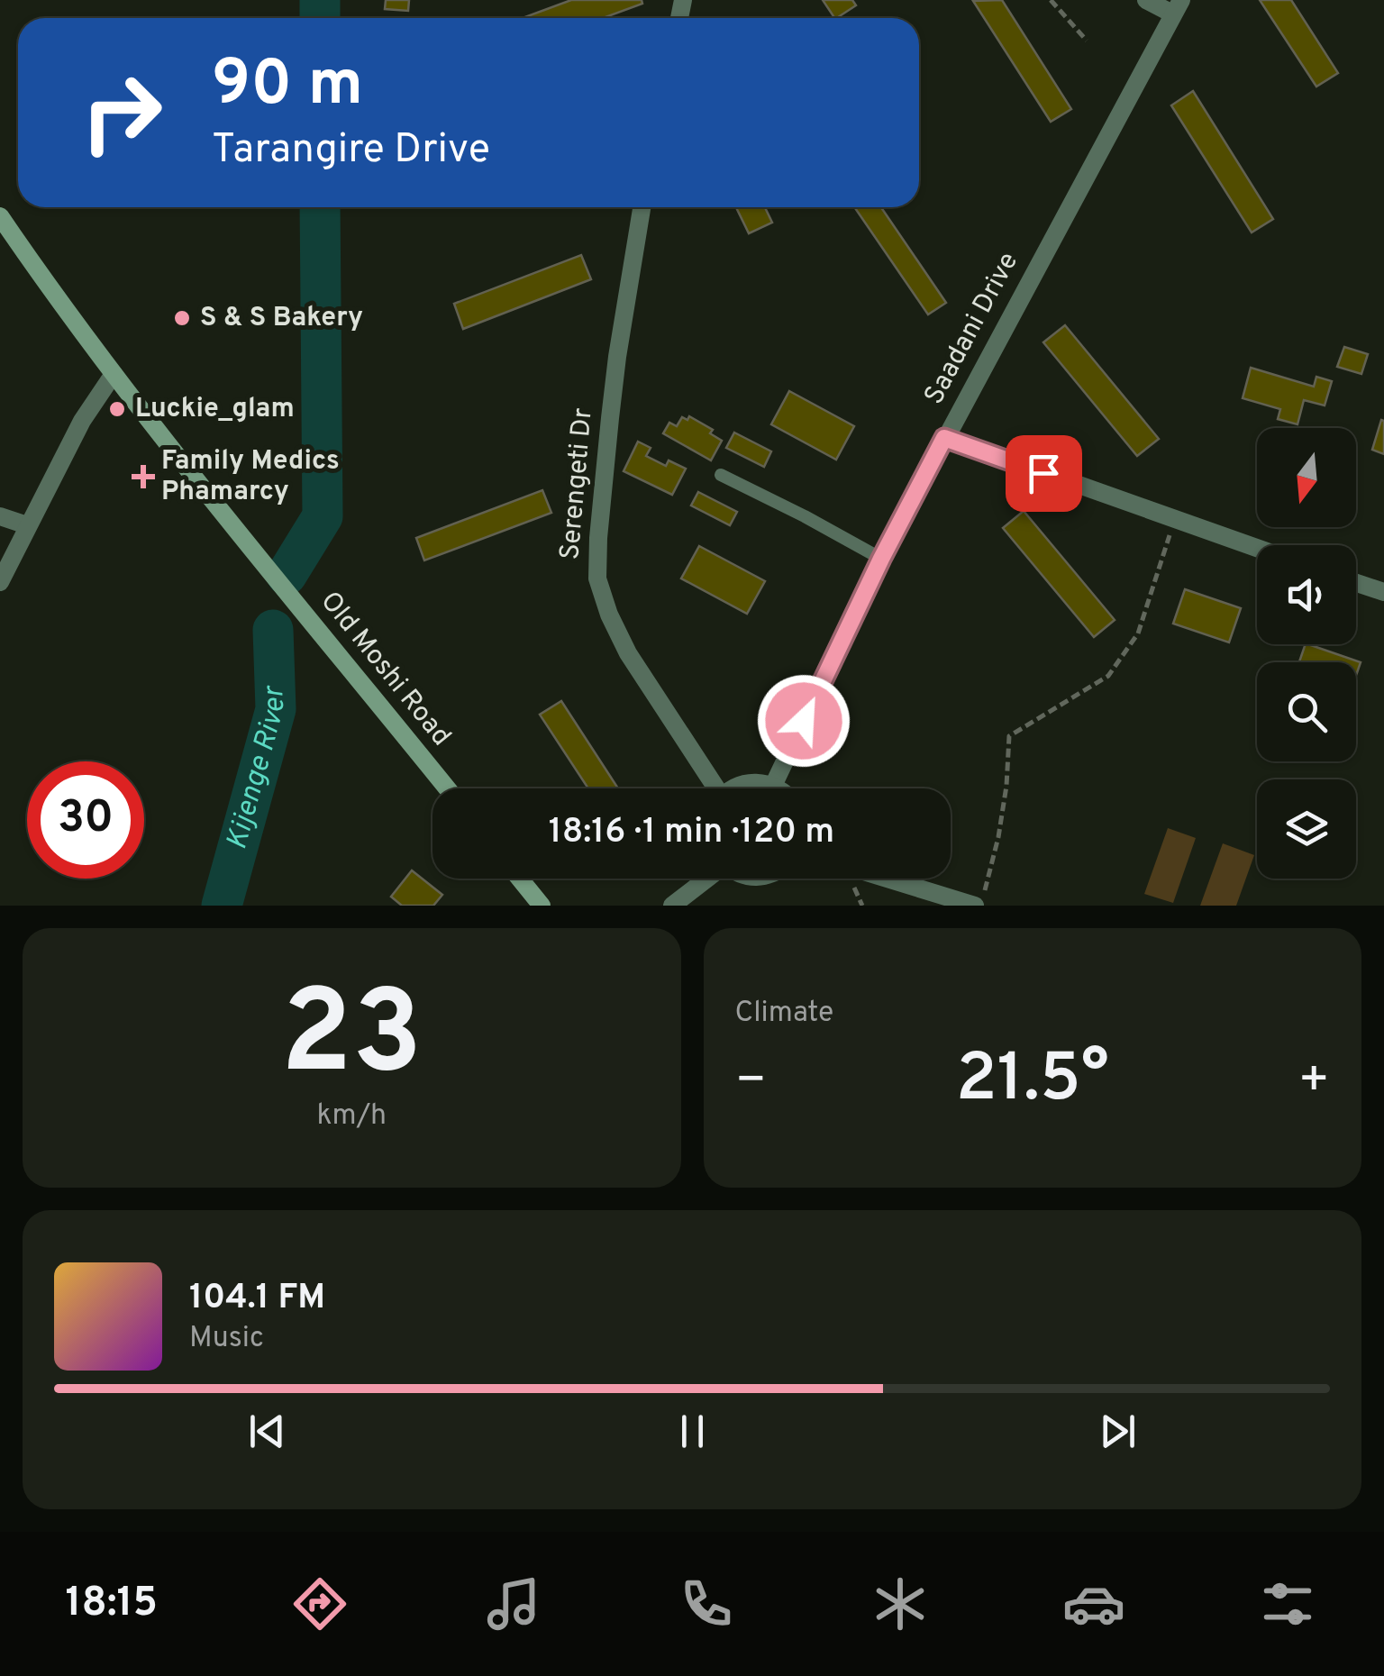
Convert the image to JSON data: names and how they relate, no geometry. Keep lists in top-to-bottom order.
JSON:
{
  "streets": {
    "main road": ["Old Moshi Road"],
    "street": ["Saadani Drive", "Serengeti Dr"]
  },
  "water": ["Kijenge River"],
  "places": {
    "other": ["S & S Bakery", "Luckie_glam"],
    "health": ["Family Medics Phamarcy"]
  },
  "north": "bottom",
  "page": {
    "turn": ["90 m", "Tarangire Drive"],
    "limit": "30",
    "trip": "18:16 · 1 min · 120 m",
    "tile": [
      ["23", "km/h"],
      "Climate"
    ],
    "heat": ["−", "21.5°", "+"],
    "song": ["104.1 FM", "Music"],
    "tabs": "18:15"
  }
}
